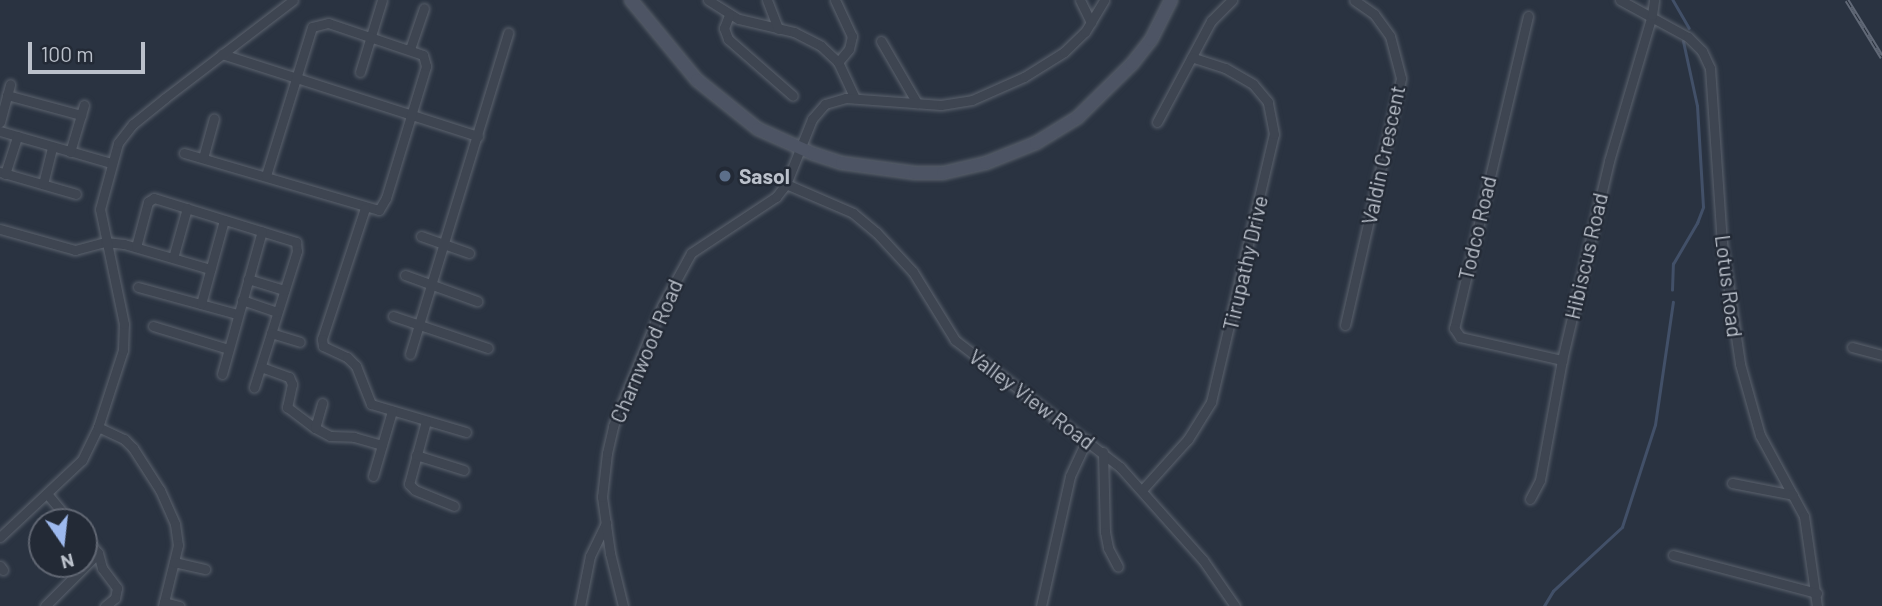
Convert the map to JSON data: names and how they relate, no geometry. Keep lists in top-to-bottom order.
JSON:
{
  "streets": {
    "street": [
      "Valdin Crescent",
      "Todco Road",
      "Hibiscus Road",
      "Tirupathy Drive",
      "Lotus Road",
      "Charnwood Road",
      "Valley View Road"
    ]
  },
  "crossings": [
    ["Todco Road", "Hibiscus Road"],
    ["Hibiscus Road", "Lotus Road"],
    ["Tirupathy Drive", "Valley View Road"],
    ["Charnwood Road", "Valley View Road"]
  ],
  "places": ["Sasol"],
  "scale_bar": "100 m",
  "north": "bottom"
}
